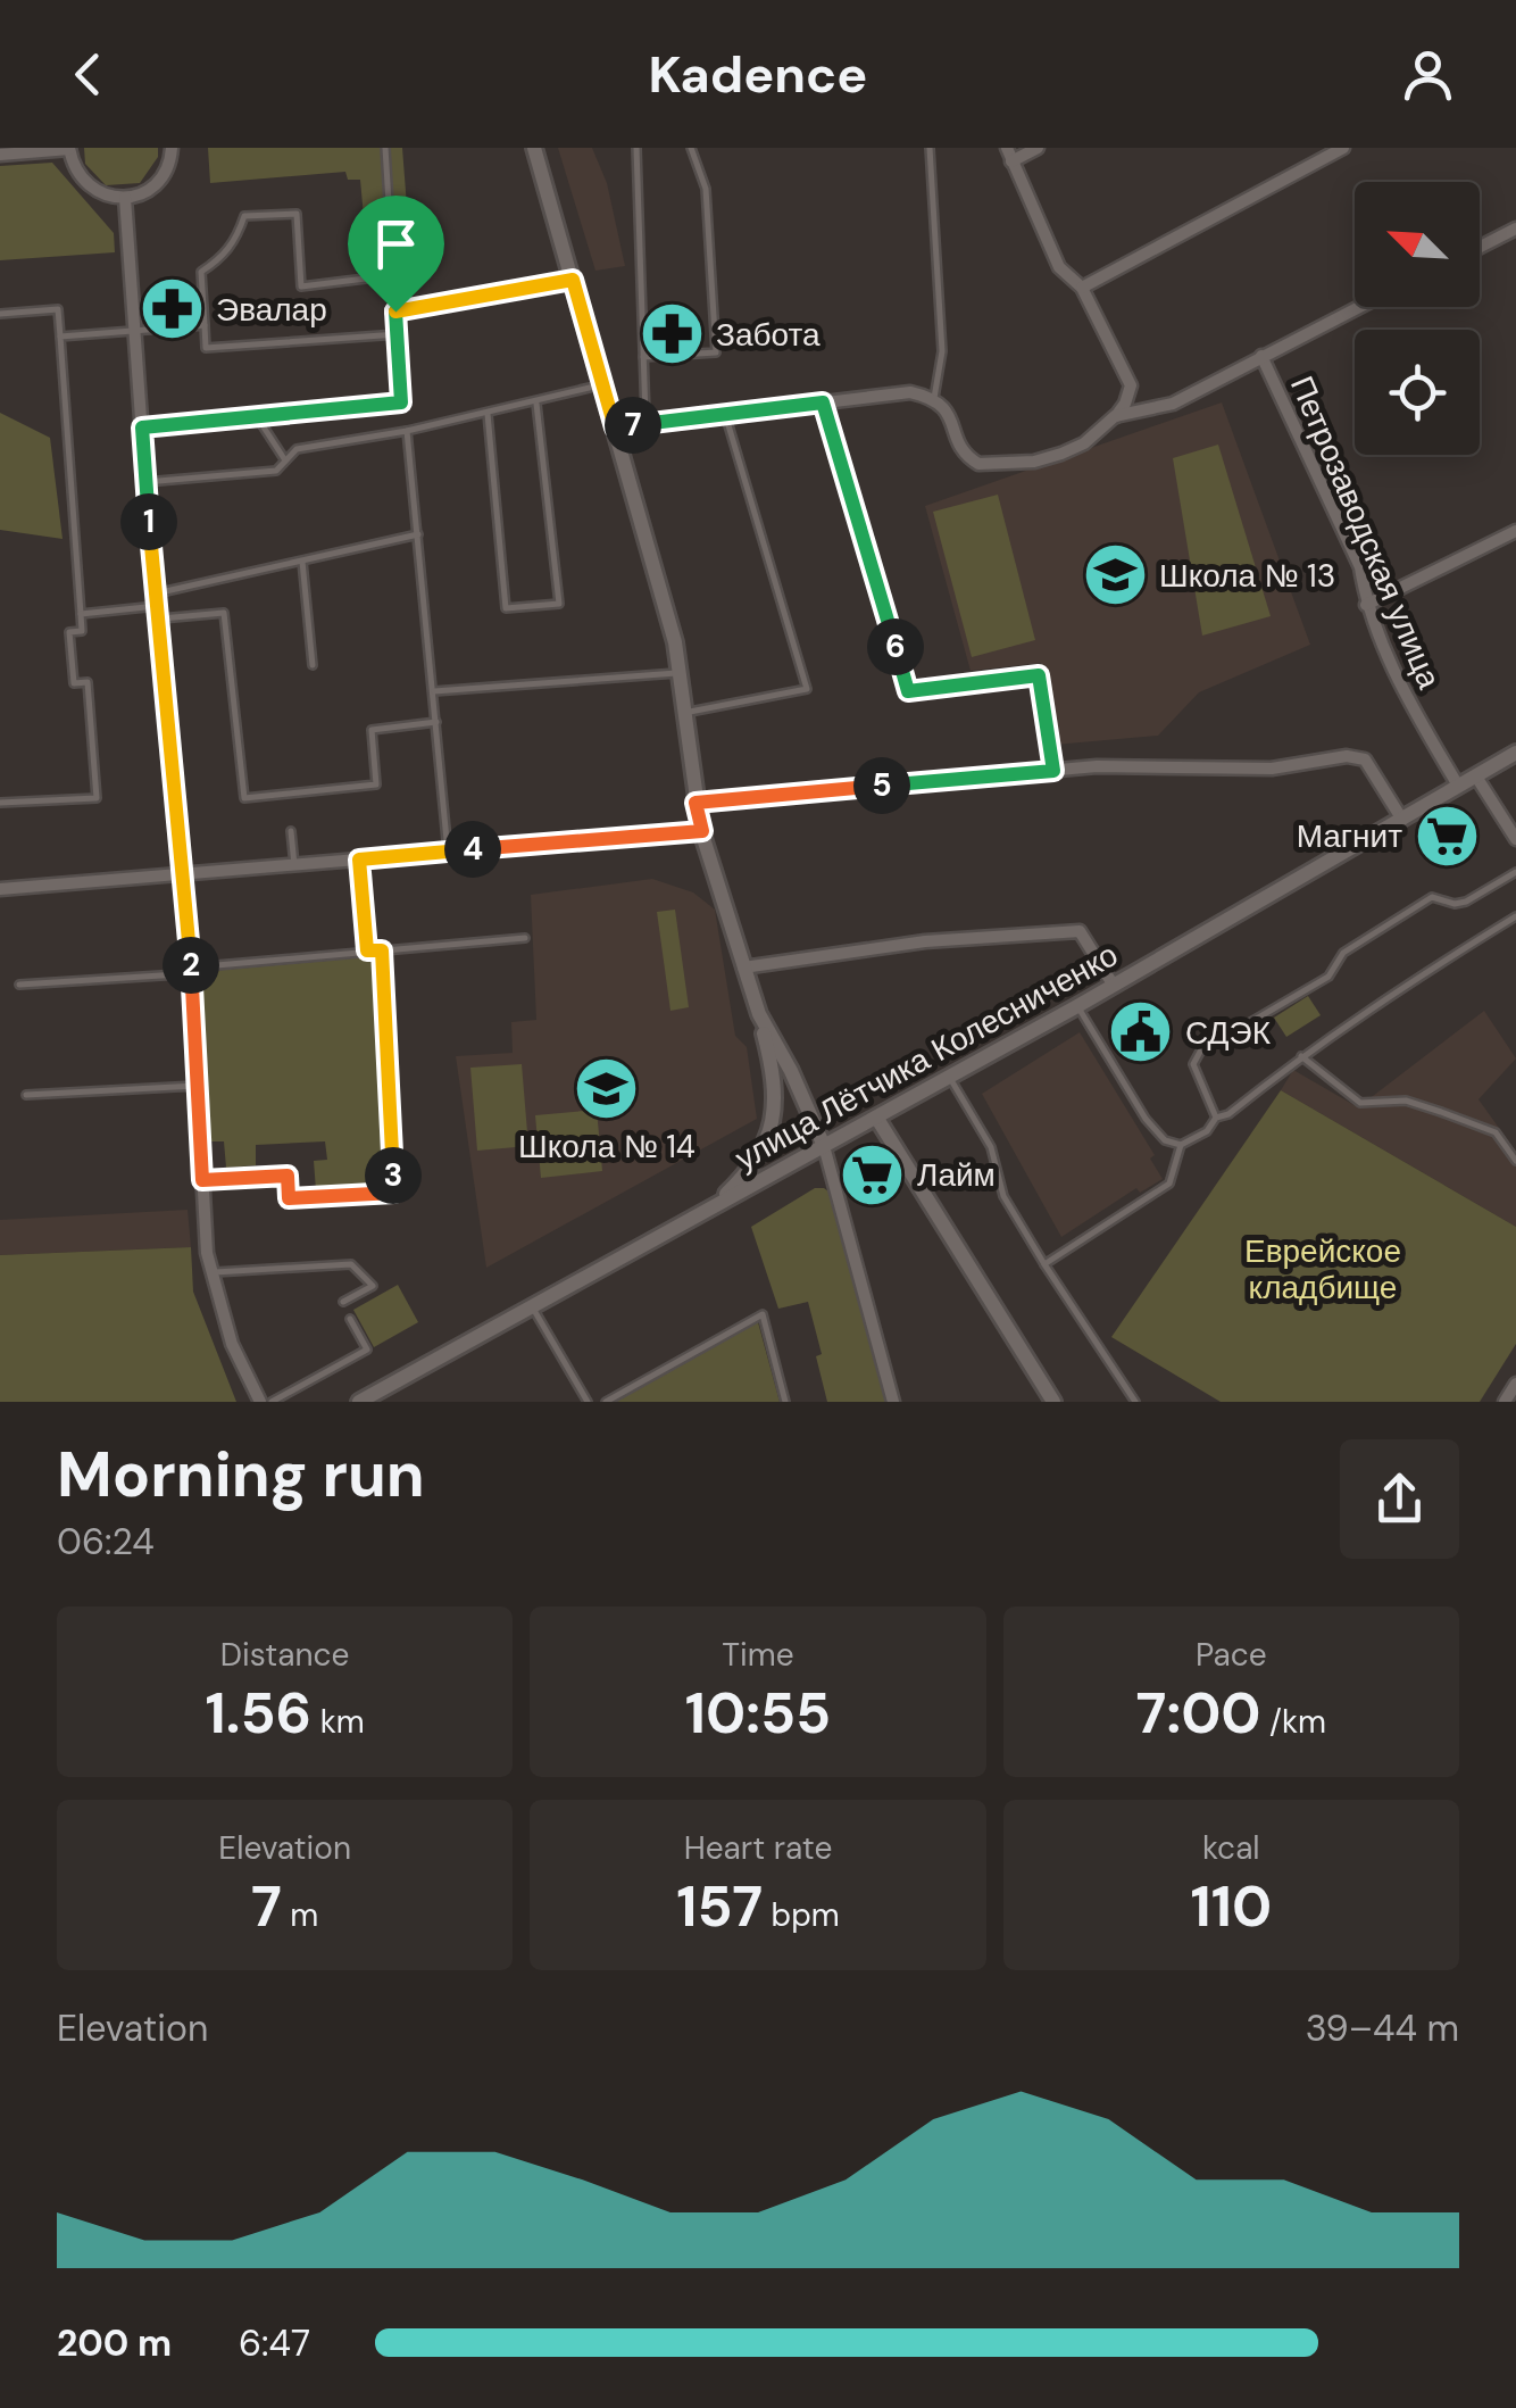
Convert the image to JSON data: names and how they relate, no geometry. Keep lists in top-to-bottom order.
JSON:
{
  "streets": {
    "street": ["Петрозаводская улица", "улица Лётчика Колесниченко"]
  },
  "crossings": [
    ["Петрозаводская улица", "улица Лётчика Колесниченко"]
  ],
  "parks": ["Еврейское кладбище"],
  "places": {
    "pharmacy": ["Эвалар", "Забота"],
    "school or university": ["Школа № 13", "Школа № 14"],
    "supermarket": ["Магнит", "Лайм"],
    "public building": ["СДЭК"]
  },
  "north": "top left",
  "page": {
    "header": "Kadence",
    "pins": [
      "7",
      "1",
      "6",
      "5",
      "4",
      "2",
      "3"
    ],
    "heading": ["Morning run", "06:24"],
    "stats": [
      ["Distance", "1.56 km"],
      ["Time", "10:55"],
      ["Pace", "7:00 /km"],
      ["Elevation", "7 m"],
      ["Heart rate", "157 bpm"],
      ["kcal", "110"]
    ],
    "chart": ["Elevation", "39–44 m"],
    "list": [
      {
        "name": "200 m",
        "note": "6:47"
      }
    ]
  }
}
